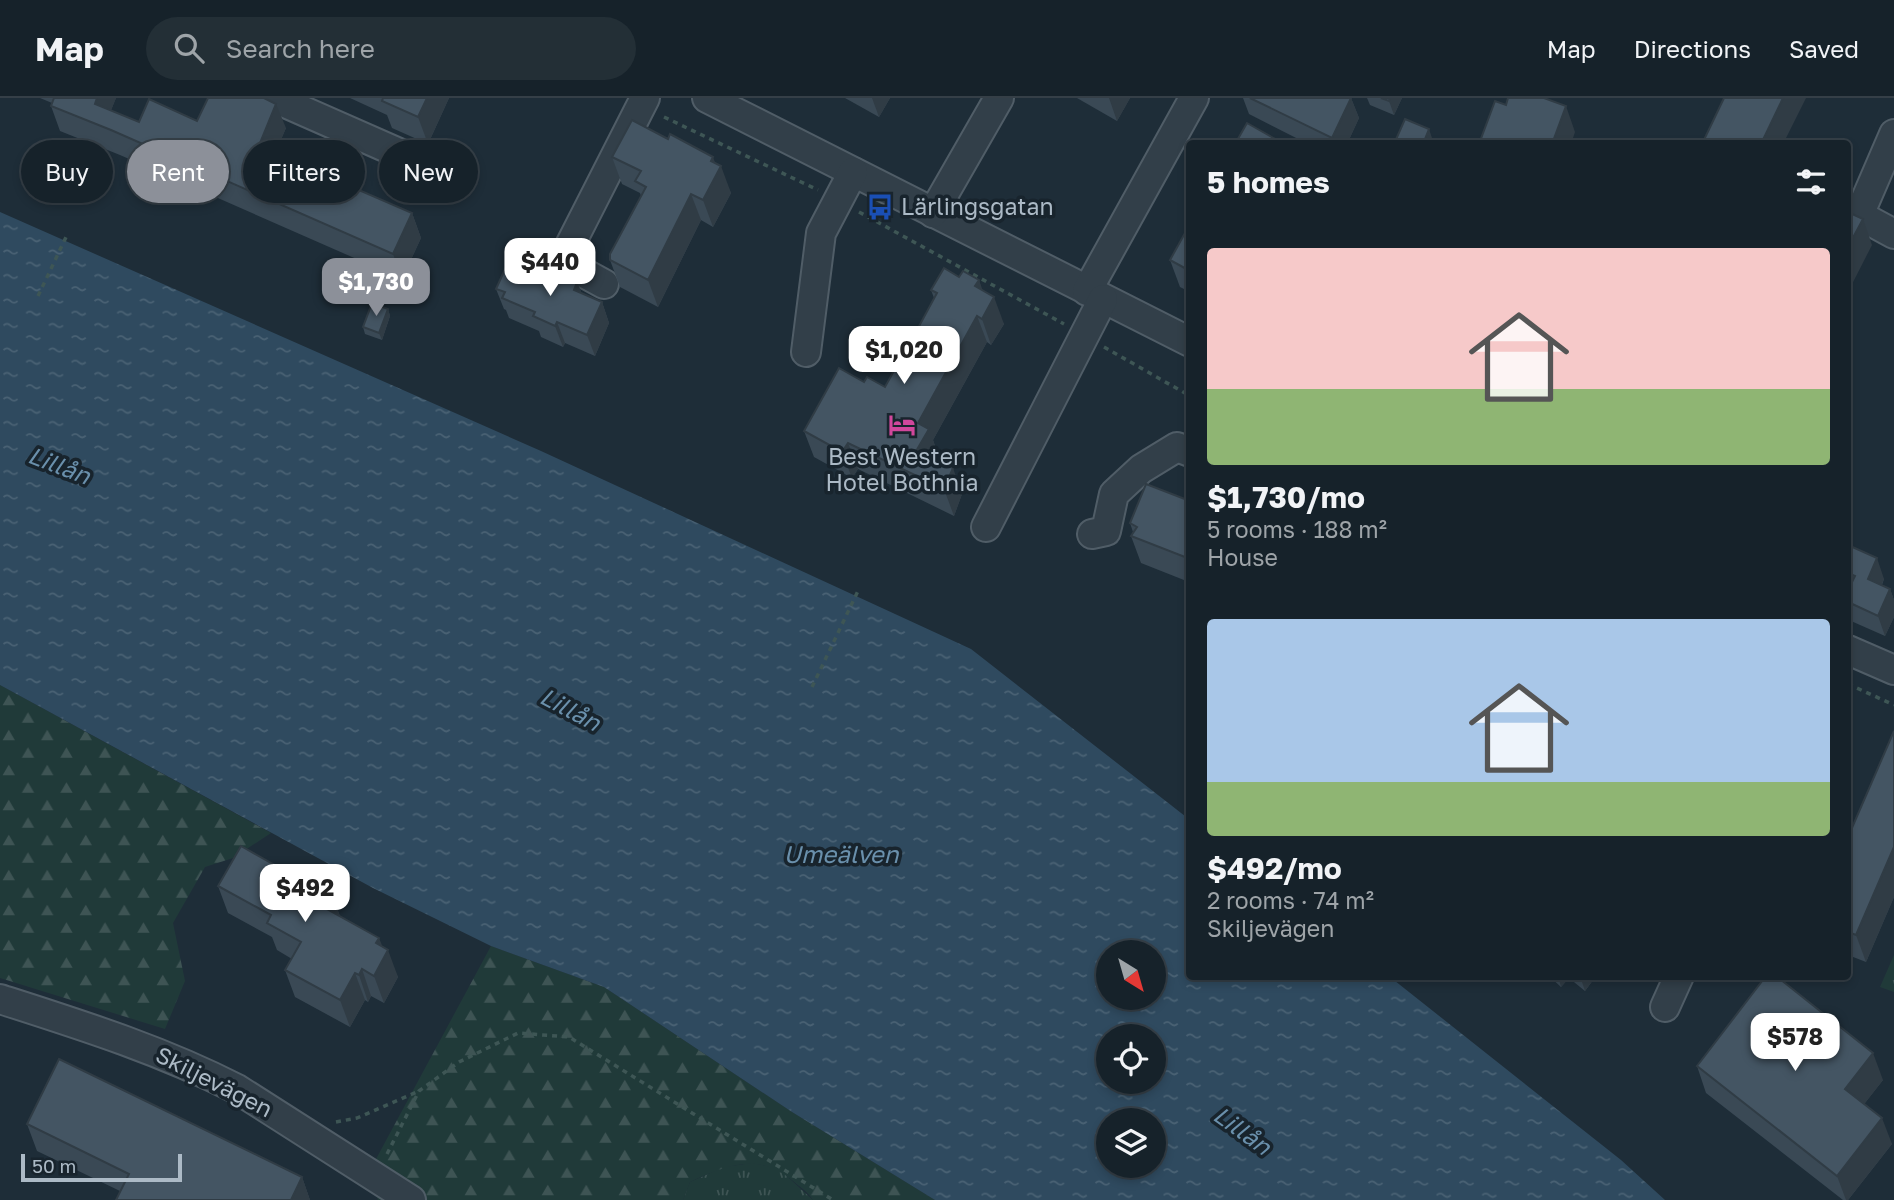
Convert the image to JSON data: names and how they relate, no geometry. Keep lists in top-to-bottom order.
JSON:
{
  "streets": {
    "street": ["Skiljevägen"]
  },
  "water": ["Lillån", "Umeälven"],
  "places": {
    "bus stop": ["Lärlingsgatan"],
    "hotel": ["Best Western Hotel Bothnia"]
  },
  "scale_bar": "50 m",
  "north": "bottom right",
  "page": {
    "header": "Map",
    "search": "Search here",
    "nav": ["Map", "Directions", "Saved"],
    "chip": [
      "Buy",
      "Rent",
      "Filters",
      "New"
    ],
    "heading": "5 homes",
    "list": [
      {
        "name": "$1,730/mo",
        "note": "5 rooms · 188 m² · House"
      },
      {
        "name": "$492/mo",
        "note": "2 rooms · 74 m² · Skiljevägen"
      }
    ],
    "price": [
      "$440",
      "$1,730",
      "$1,020",
      "$492",
      "$578"
    ],
    "scale": "50 m"
  }
}
